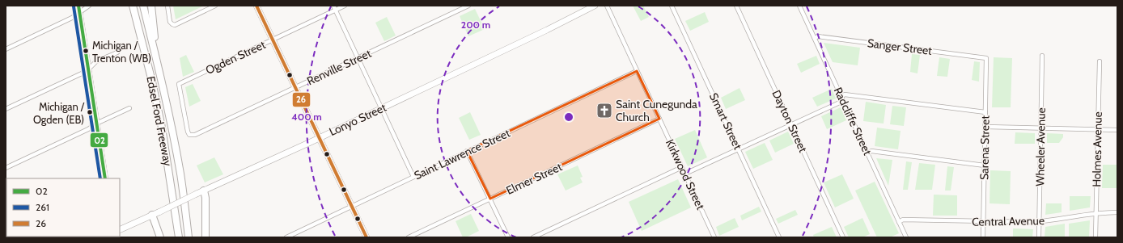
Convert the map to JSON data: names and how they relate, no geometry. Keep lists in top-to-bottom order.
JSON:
{
  "streets": {
    "highway": ["Edsel Ford Freeway"],
    "street": [
      "Sanger Street",
      "Ogden Street",
      "Renville Street",
      "Lonyo Street",
      "Smart Street",
      "Dayton Street",
      "Radcliffe Street",
      "Wheeler Avenue",
      "Sarena Street",
      "Holmes Avenue",
      "Saint Lawrence Street",
      "Kirkwood Street",
      "Elmer Street",
      "Central Avenue"
    ]
  },
  "crossings": [
    ["Sanger Street", "Radcliffe Street"],
    ["Sanger Street", "Sarena Street"],
    ["Ogden Street", "Renville Street"],
    ["Radcliffe Street", "Central Avenue"],
    ["Wheeler Avenue", "Central Avenue"],
    ["Sarena Street", "Central Avenue"],
    ["Holmes Avenue", "Central Avenue"],
    ["Saint Lawrence Street", "Kirkwood Street"],
    ["Kirkwood Street", "Elmer Street"]
  ],
  "places": {
    "other": ["Michigan / Trenton (WB)", "Michigan / Ogden (EB)"],
    "church": ["Saint Cunegunda Church"]
  },
  "lines": ["transit line 02", "transit line 26", "transit line 261"],
  "legend": ["02", "261", "26"],
  "rings": ["200 m", "400 m"]
}
